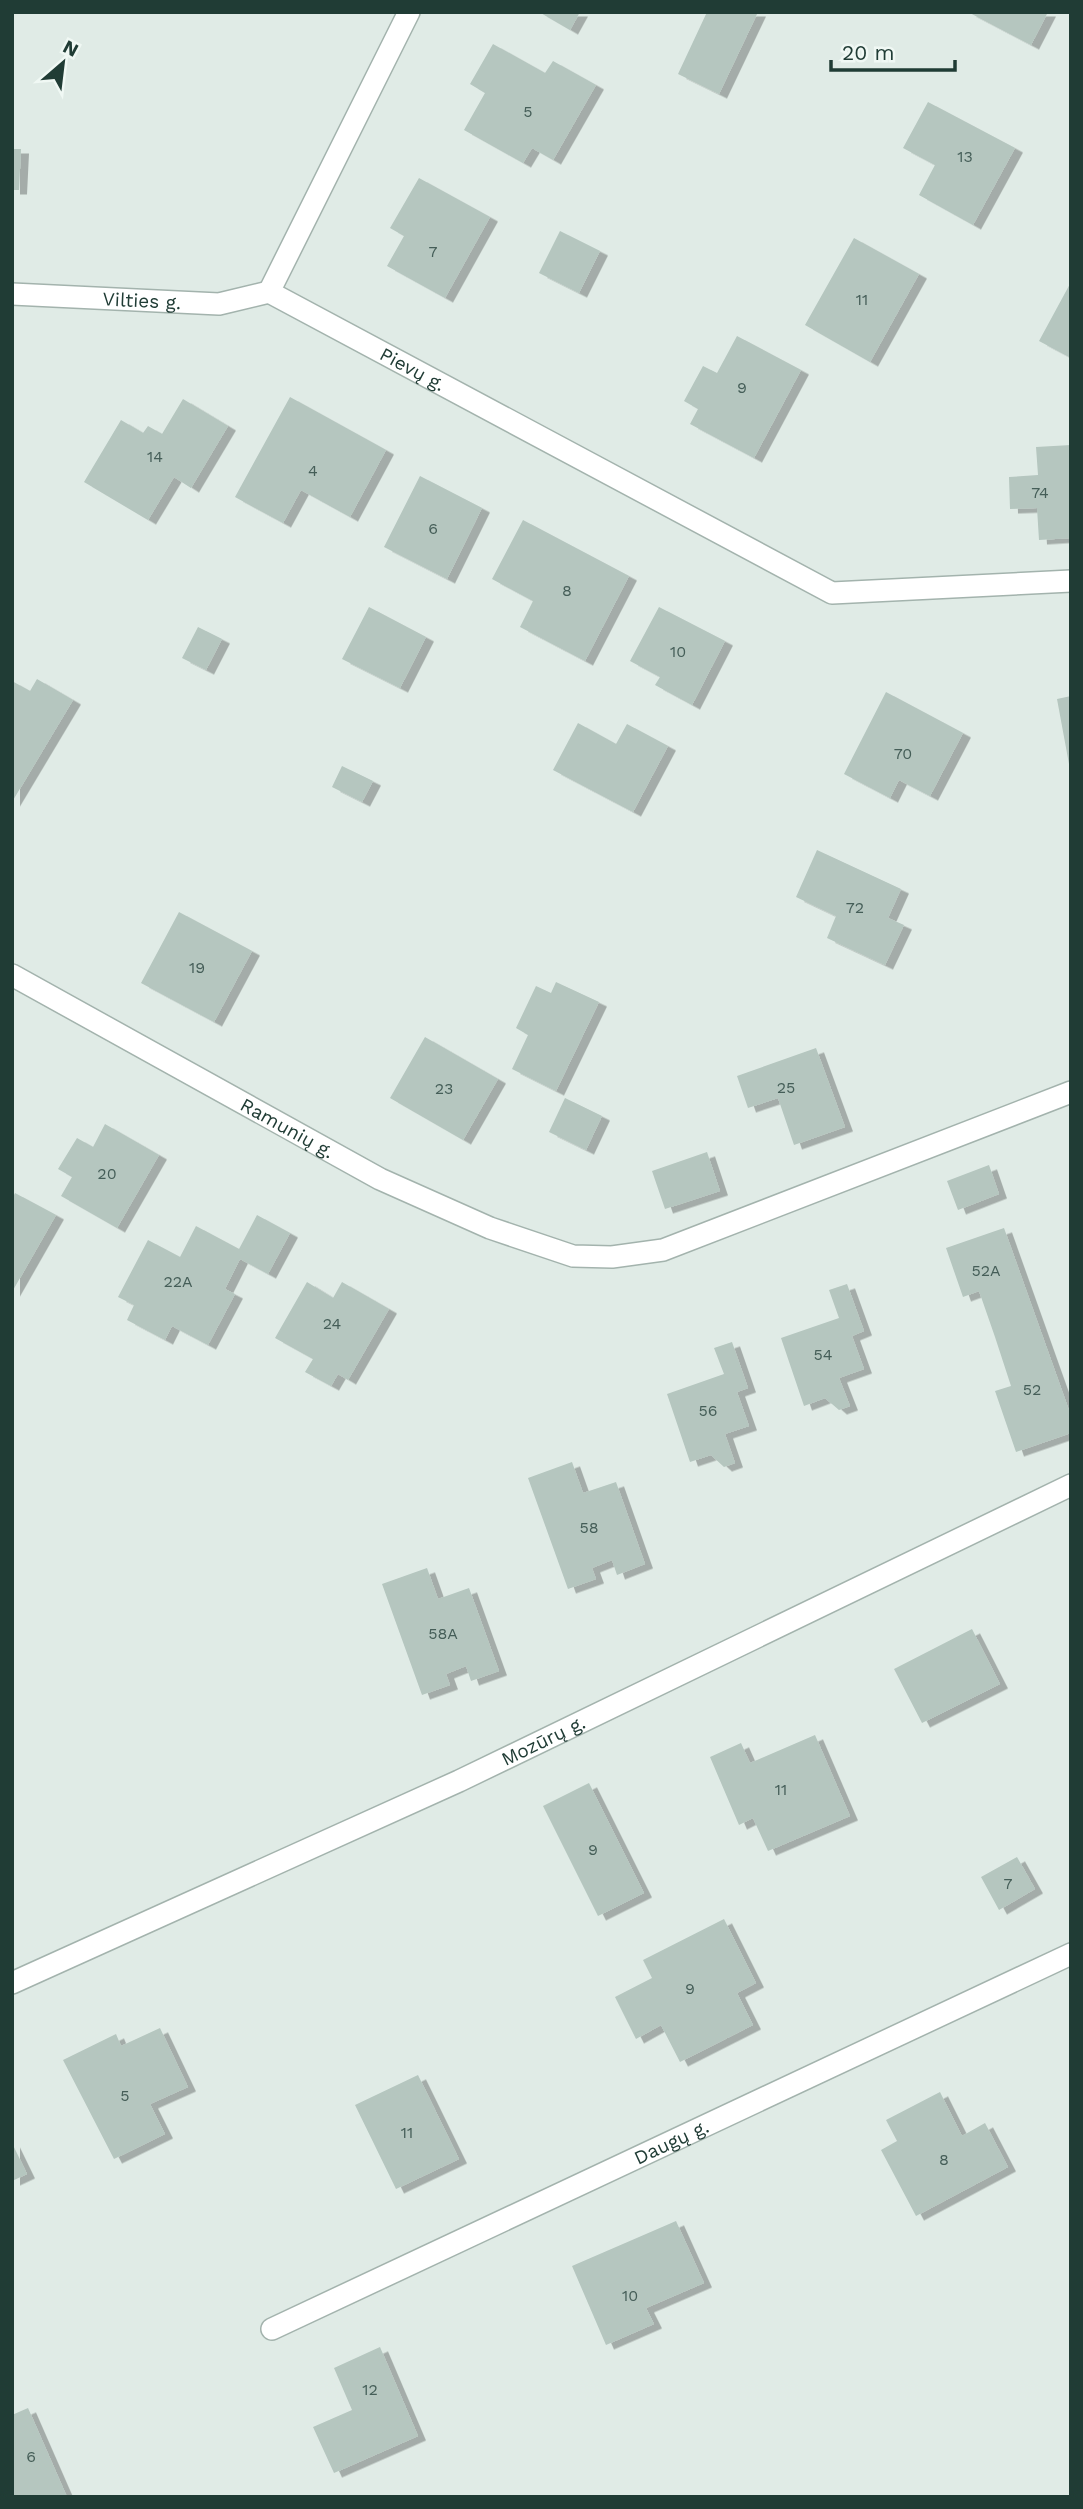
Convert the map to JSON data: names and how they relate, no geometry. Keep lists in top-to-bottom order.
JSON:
{
  "streets": {
    "street": [
      "Vilties g.",
      "Pievų g.",
      "Ramunių g.",
      "Mozūrų g.",
      "Daugų g."
    ]
  },
  "crossings": [
    ["Vilties g.", "Pievų g."]
  ],
  "house_numbers": [
    "5",
    "13",
    "7",
    "11",
    "9",
    "14",
    "4",
    "74",
    "6",
    "8",
    "10",
    "70",
    "72",
    "19",
    "25",
    "23",
    "20",
    "52A",
    "22A",
    "24",
    "54",
    "52",
    "56",
    "58",
    "58A",
    "11",
    "9",
    "7",
    "9",
    "5",
    "11",
    "8",
    "10",
    "12",
    "6"
  ],
  "scale_bar": "20 m",
  "north": "top right"
}
